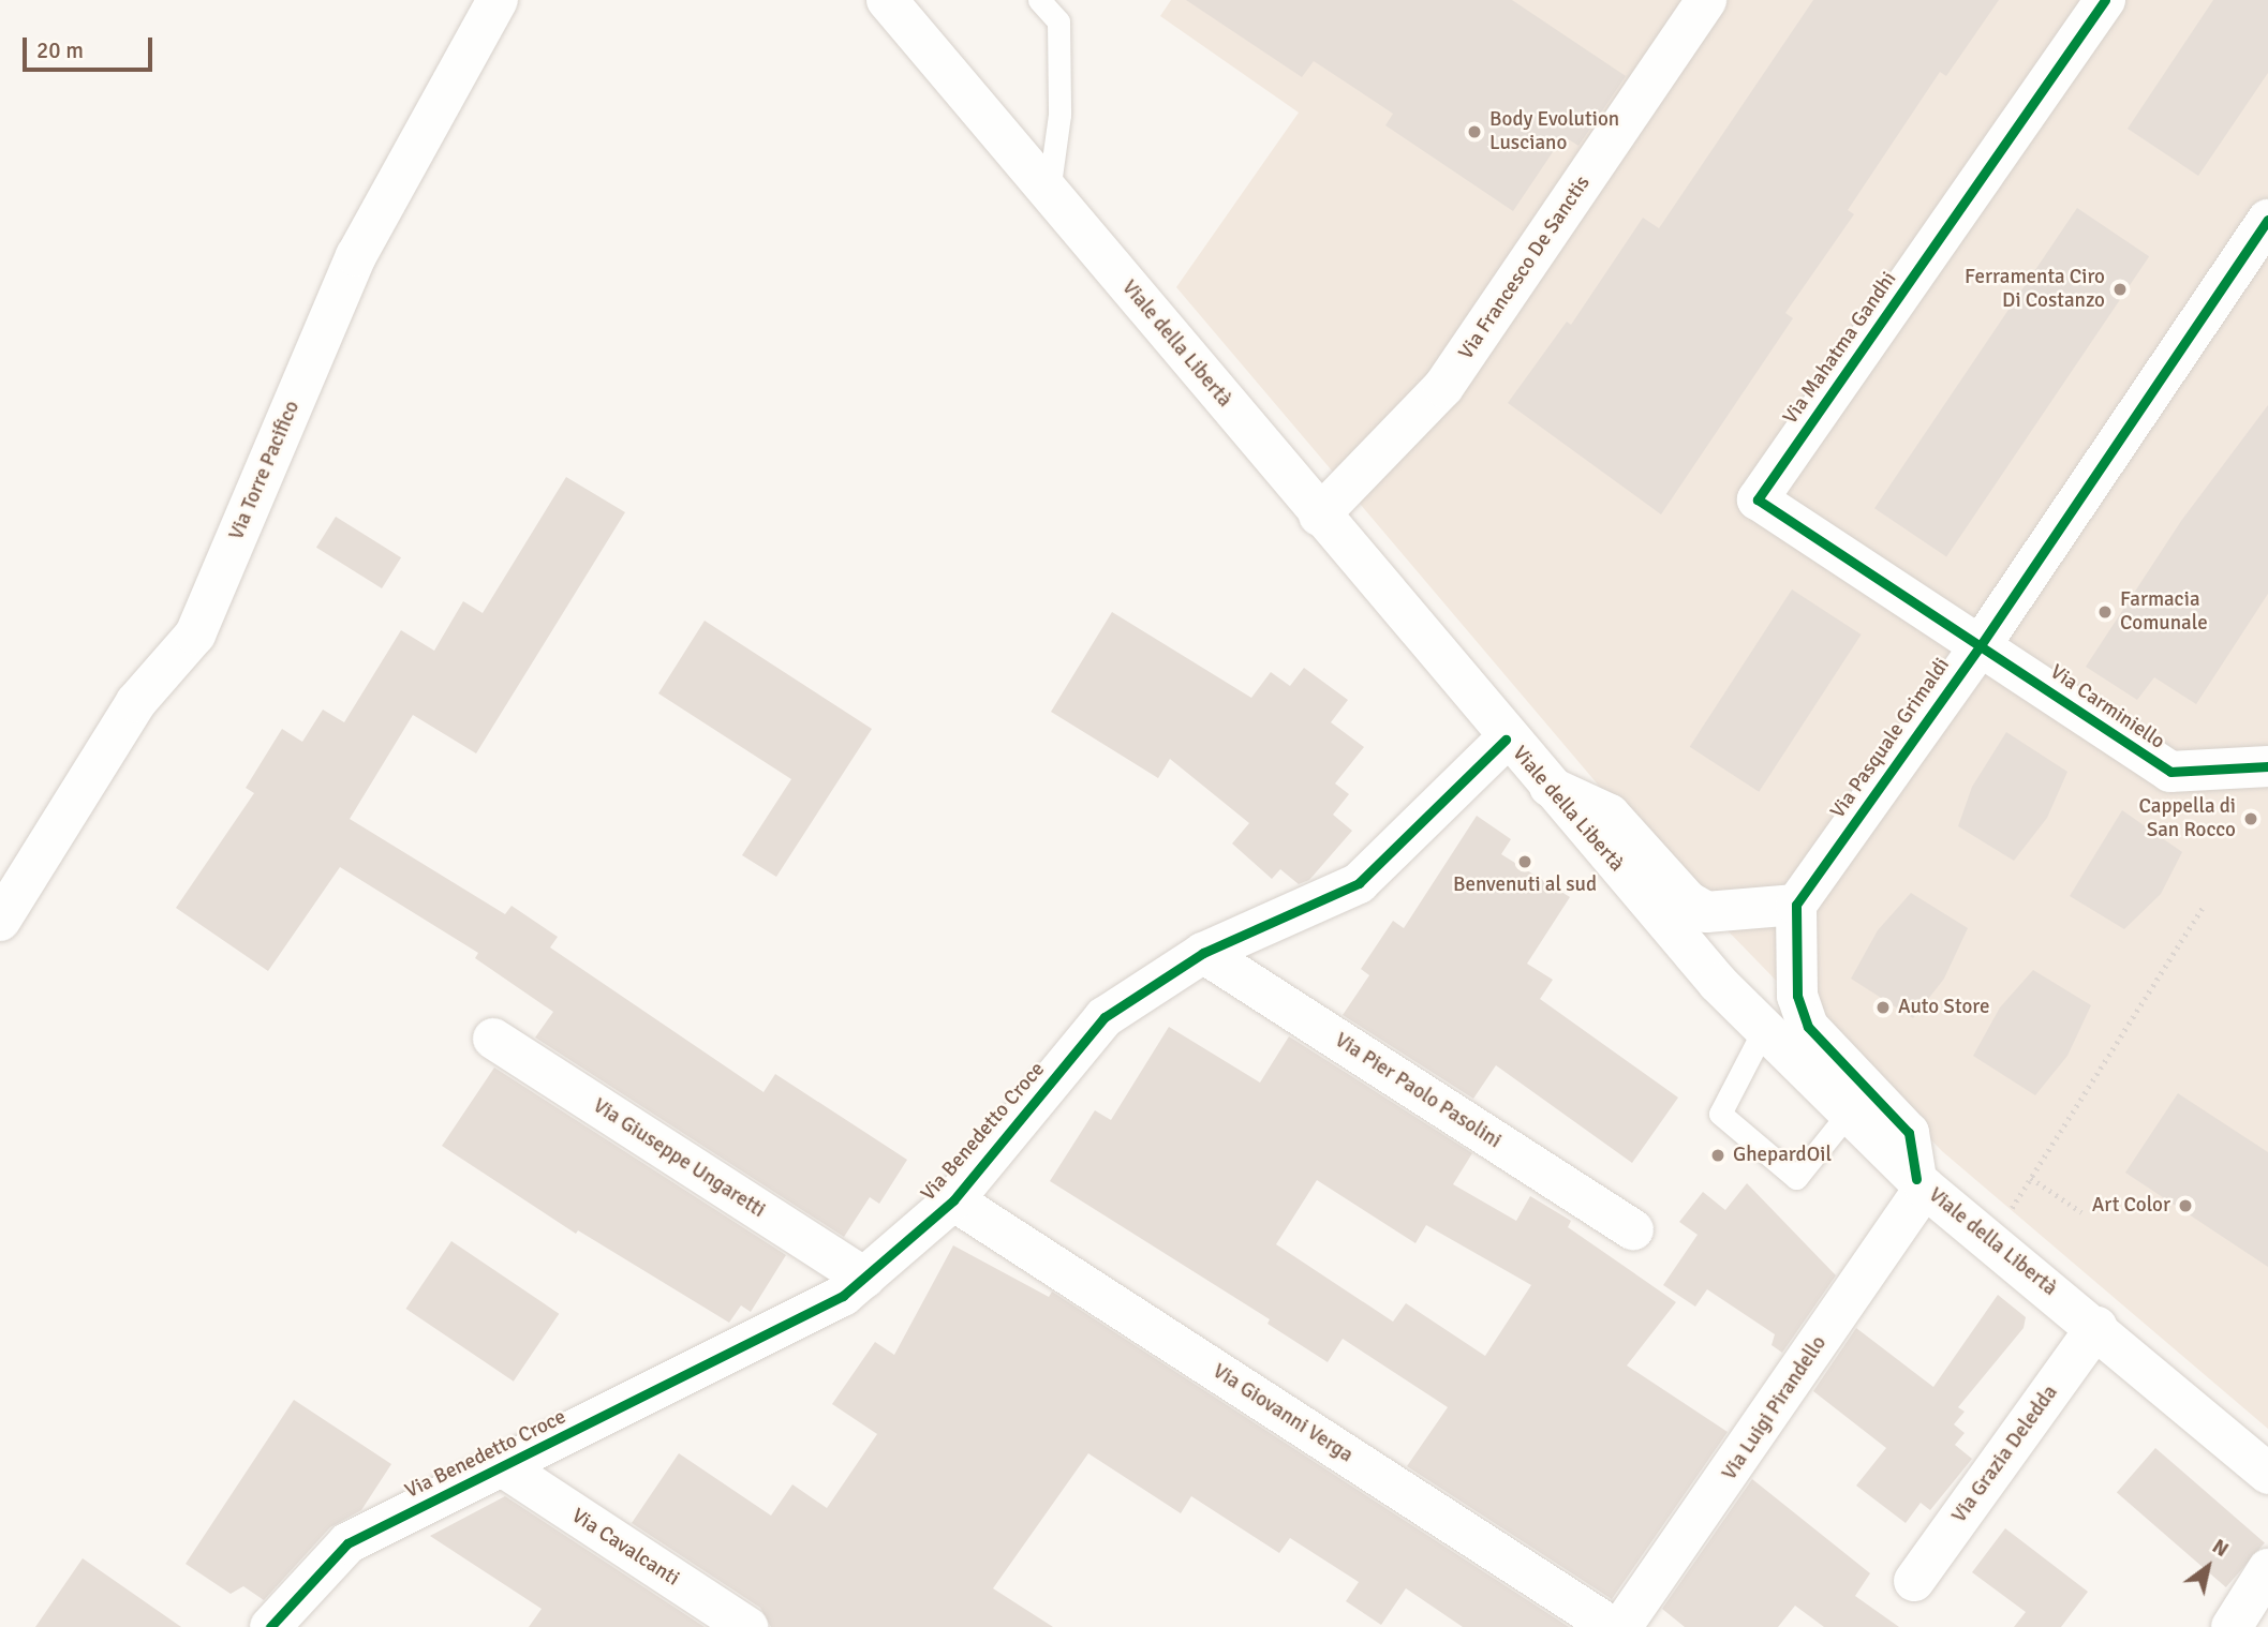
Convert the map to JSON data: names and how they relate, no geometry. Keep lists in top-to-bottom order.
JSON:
{
  "streets": {
    "street": [
      "Via Francesco De Sanctis",
      "Viale della Libertà",
      "Via Mahatma Gandhi",
      "Via Torre Pacifico",
      "Via Carminiello",
      "Via Pasquale Grimaldi",
      "Via Pier Paolo Pasolini",
      "Via Benedetto Croce",
      "Via Giuseppe Ungaretti",
      "Via Luigi Pirandello",
      "Via Giovanni Verga",
      "Via Grazia Deledda",
      "Via Cavalcanti"
    ]
  },
  "crossings": [
    ["Via Francesco De Sanctis", "Viale della Libertà"],
    ["Viale della Libertà", "Via Benedetto Croce"],
    ["Viale della Libertà", "Via Luigi Pirandello"],
    ["Viale della Libertà", "Via Grazia Deledda"],
    ["Via Mahatma Gandhi", "Via Carminiello"],
    ["Via Mahatma Gandhi", "Via Pasquale Grimaldi"],
    ["Via Carminiello", "Via Pasquale Grimaldi"],
    ["Via Pier Paolo Pasolini", "Via Benedetto Croce"],
    ["Via Benedetto Croce", "Via Giuseppe Ungaretti"],
    ["Via Benedetto Croce", "Via Giovanni Verga"],
    ["Via Benedetto Croce", "Via Cavalcanti"]
  ],
  "places": [
    "Body Evolution Lusciano",
    "Ferramenta Ciro Di Costanzo",
    "Farmacia Comunale",
    "Cappella di San Rocco",
    "Benvenuti al sud",
    "Auto Store",
    "GhepardOil",
    "Art Color"
  ],
  "scale_bar": "20 m",
  "north": "top right"
}
